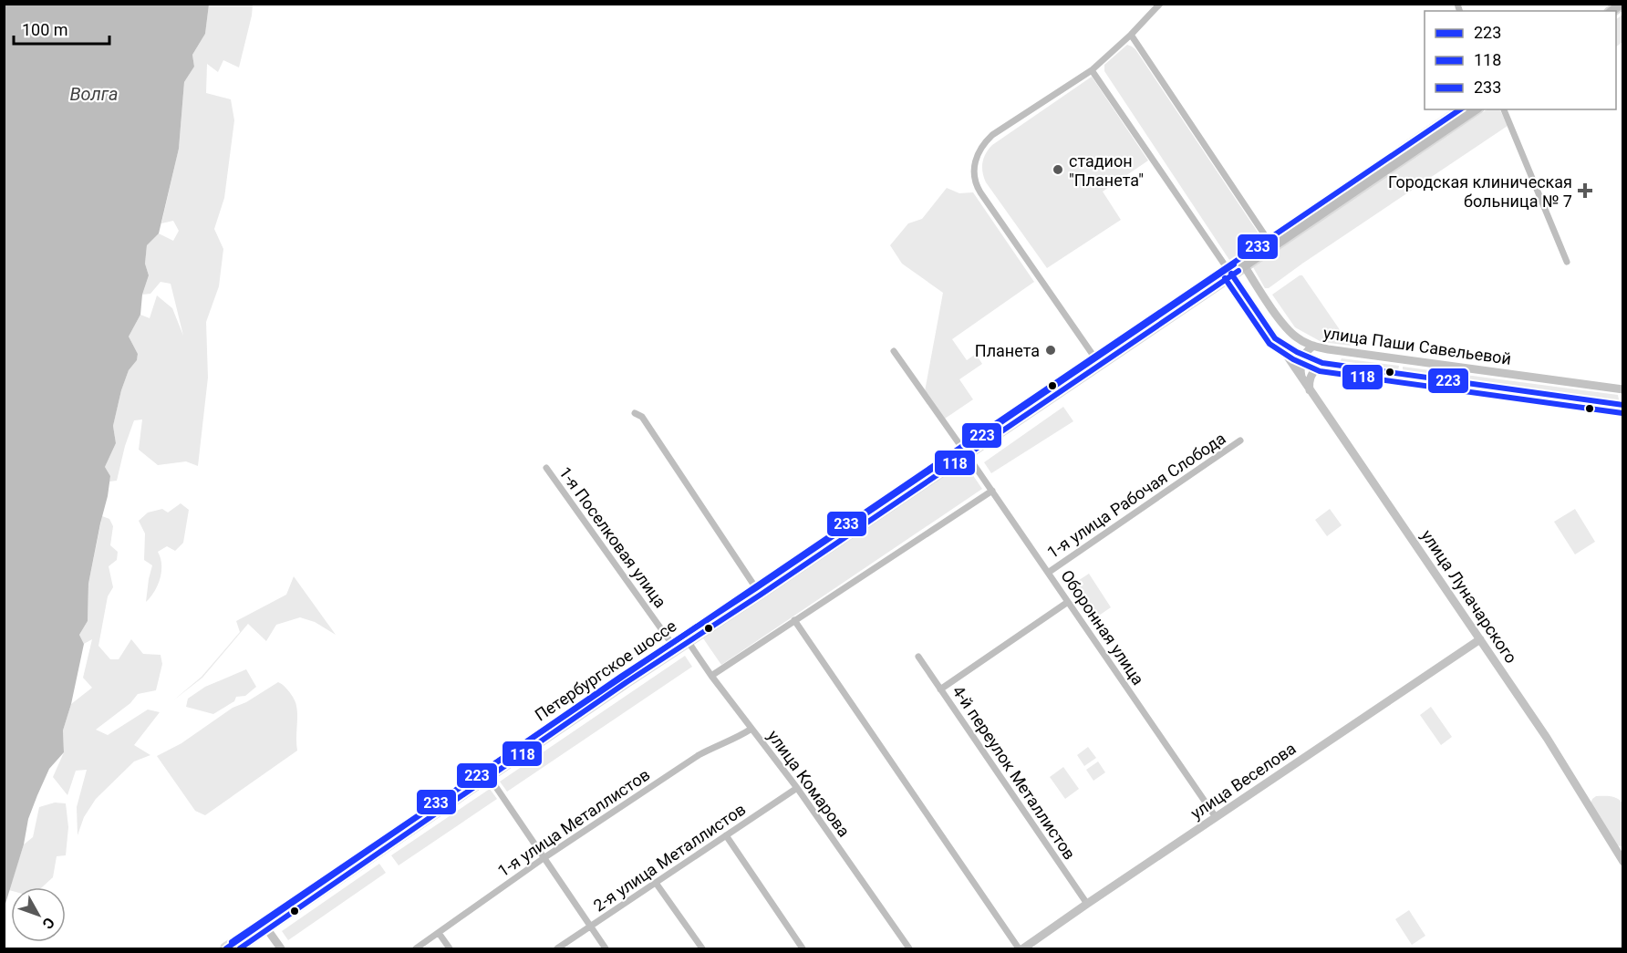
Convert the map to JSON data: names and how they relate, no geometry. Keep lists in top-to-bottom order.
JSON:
{
  "streets": {
    "main road": [
      "улица Паши Савельевой",
      "улица Луначарского",
      "Петербургское шоссе",
      "улица Веселова"
    ],
    "street": [
      "1-я улица Рабочая Слобода",
      "1-я Поселковая улица",
      "Оборонная улица",
      "4-й переулок Металлистов",
      "улица Комарова",
      "1-я улица Металлистов",
      "2-я улица Металлистов"
    ]
  },
  "crossings": [
    ["улица Паши Савельевой", "улица Луначарского"],
    ["улица Паши Савельевой", "Петербургское шоссе"],
    ["1-я улица Рабочая Слобода", "Оборонная улица"],
    ["1-я Поселковая улица", "Петербургское шоссе"],
    ["улица Луначарского", "улица Веселова"],
    ["Оборонная улица", "Петербургское шоссе"],
    ["Оборонная улица", "улица Веселова"],
    ["Петербургское шоссе", "улица Комарова"],
    ["4-й переулок Металлистов", "улица Веселова"],
    ["улица Комарова", "1-я улица Металлистов"],
    ["улица Комарова", "2-я улица Металлистов"]
  ],
  "water": ["Волга"],
  "places": {
    "other": ["стадион \"Планета\"", "Планета"],
    "health": ["Городская клиническая больница № 7"]
  },
  "lines": ["transit line 233", "transit line 223", "transit line 118"],
  "legend": ["223", "118", "233"],
  "scale_bar": "100 m",
  "north": "bottom right"
}
